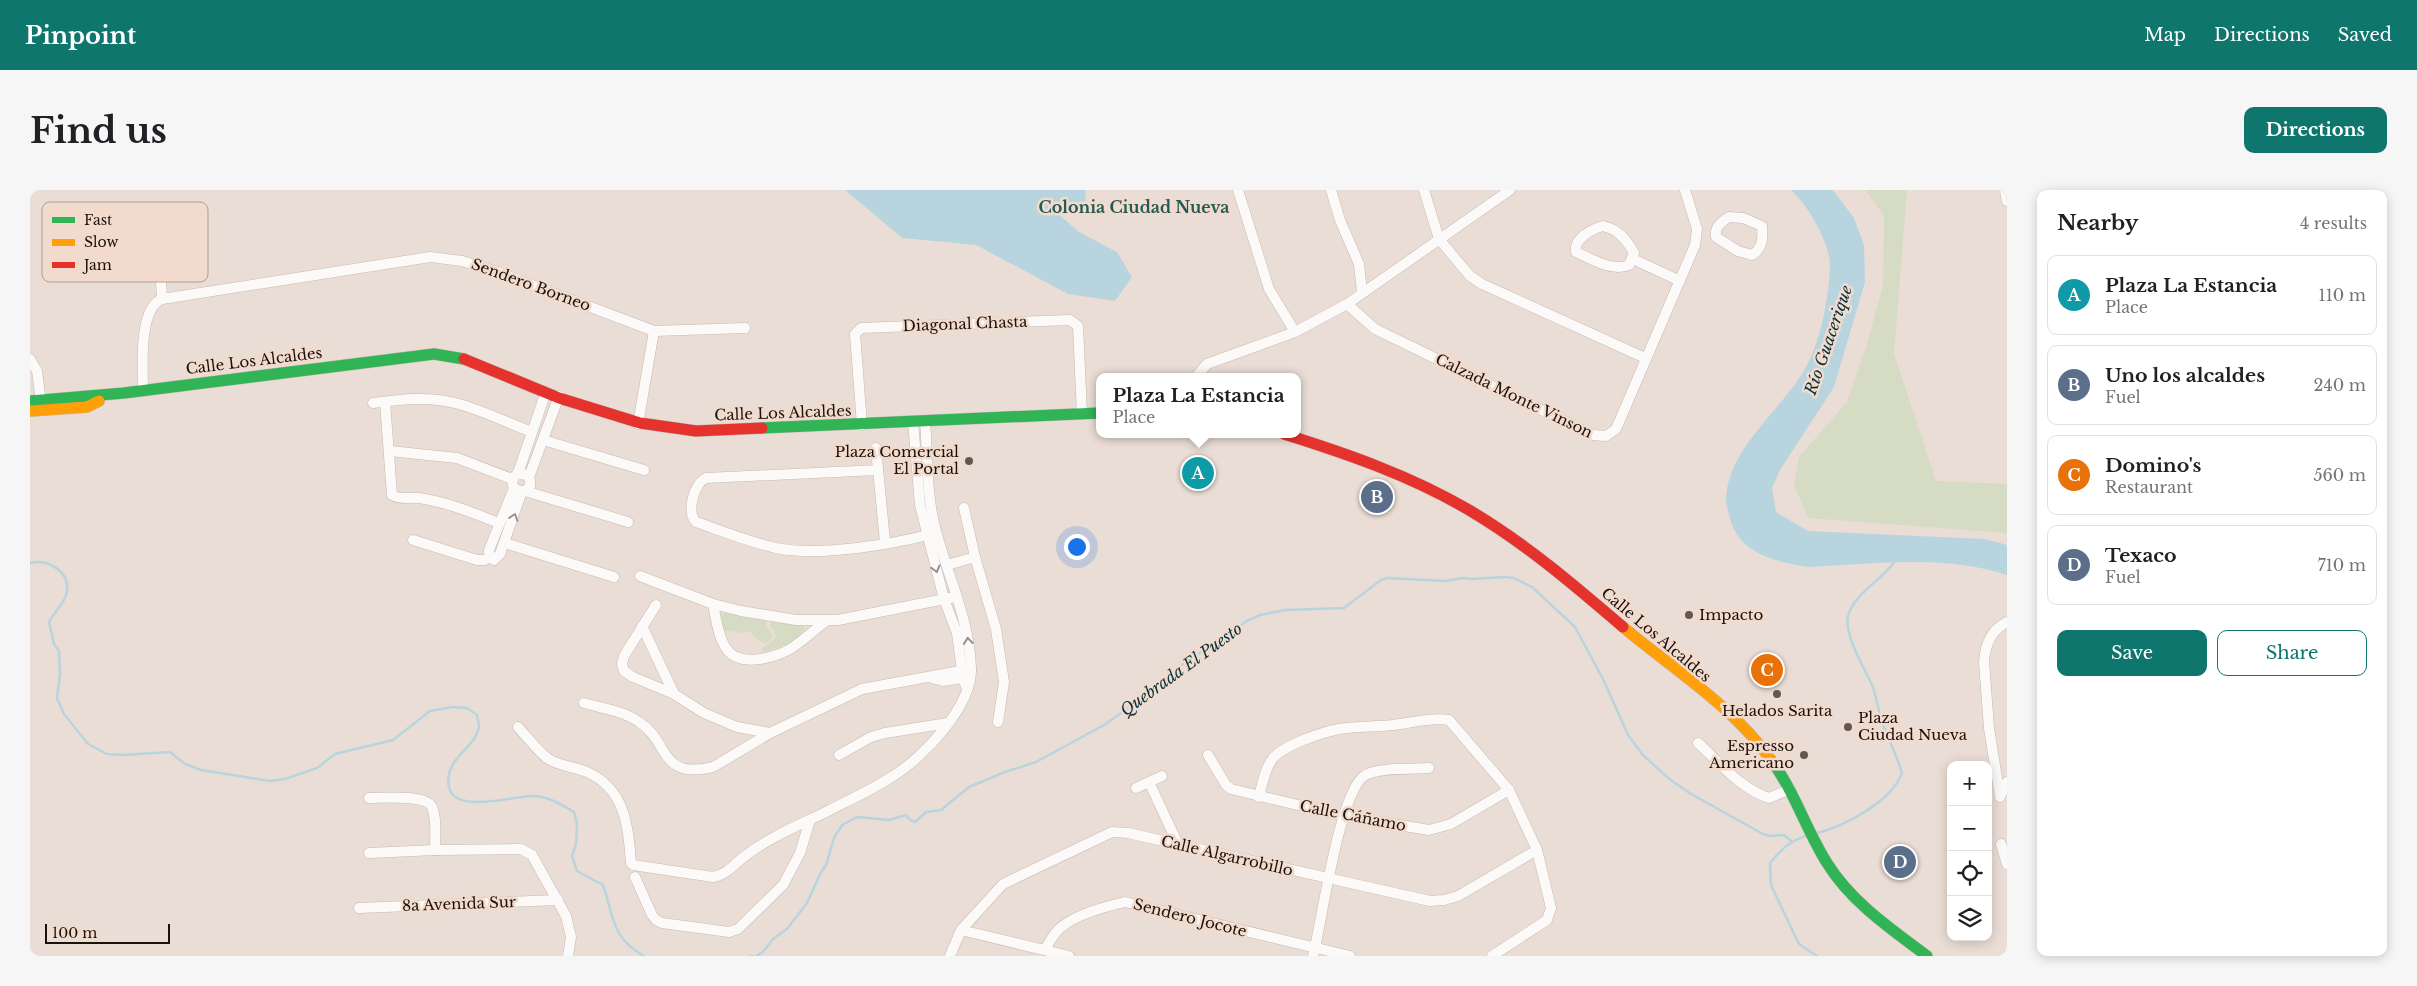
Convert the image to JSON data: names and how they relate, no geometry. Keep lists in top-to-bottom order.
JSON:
{
  "streets": {
    "main road": ["Calle Los Alcaldes"],
    "street": [
      "Sendero Borneo",
      "Diagonal Chasta",
      "Calzada Monte Vinson",
      "Calle Cáñamo",
      "Calle Algarrobillo",
      "8a Avenida Sur",
      "Sendero Jocote"
    ]
  },
  "crossings": [
    ["Diagonal Chasta", "Calle Los Alcaldes"]
  ],
  "districts": ["Colonia Ciudad Nueva"],
  "water": ["Río Guacerique", "Quebrada El Puesto"],
  "places": [
    "Plaza Comercial El Portal",
    "Impacto",
    "Helados Sarita",
    "Plaza Ciudad Nueva",
    "Espresso Americano"
  ],
  "legend": ["Fast", "Slow", "Jam"],
  "scale_bar": "100 m",
  "page": {
    "header": "Pinpoint",
    "nav": ["Map", "Directions", "Saved"],
    "buttons": [
      "Directions",
      ["Save", "Share"]
    ],
    "title": "Find us",
    "heading": ["Nearby", "4 results"],
    "list": [
      {
        "mark": "A",
        "name": "Plaza La Estancia",
        "note": "Place",
        "value": "110 m"
      },
      {
        "mark": "B",
        "name": "Uno los alcaldes",
        "note": "Fuel",
        "value": "240 m"
      },
      {
        "mark": "C",
        "name": "Domino's",
        "note": "Restaurant",
        "value": "560 m"
      },
      {
        "mark": "D",
        "name": "Texaco",
        "note": "Fuel",
        "value": "710 m"
      }
    ],
    "popup": ["Plaza La Estancia", "Place"],
    "pins": [
      "A",
      "B",
      "C",
      "D"
    ],
    "map_buttons": ["+", "−"],
    "scale": "100 m"
  }
}
